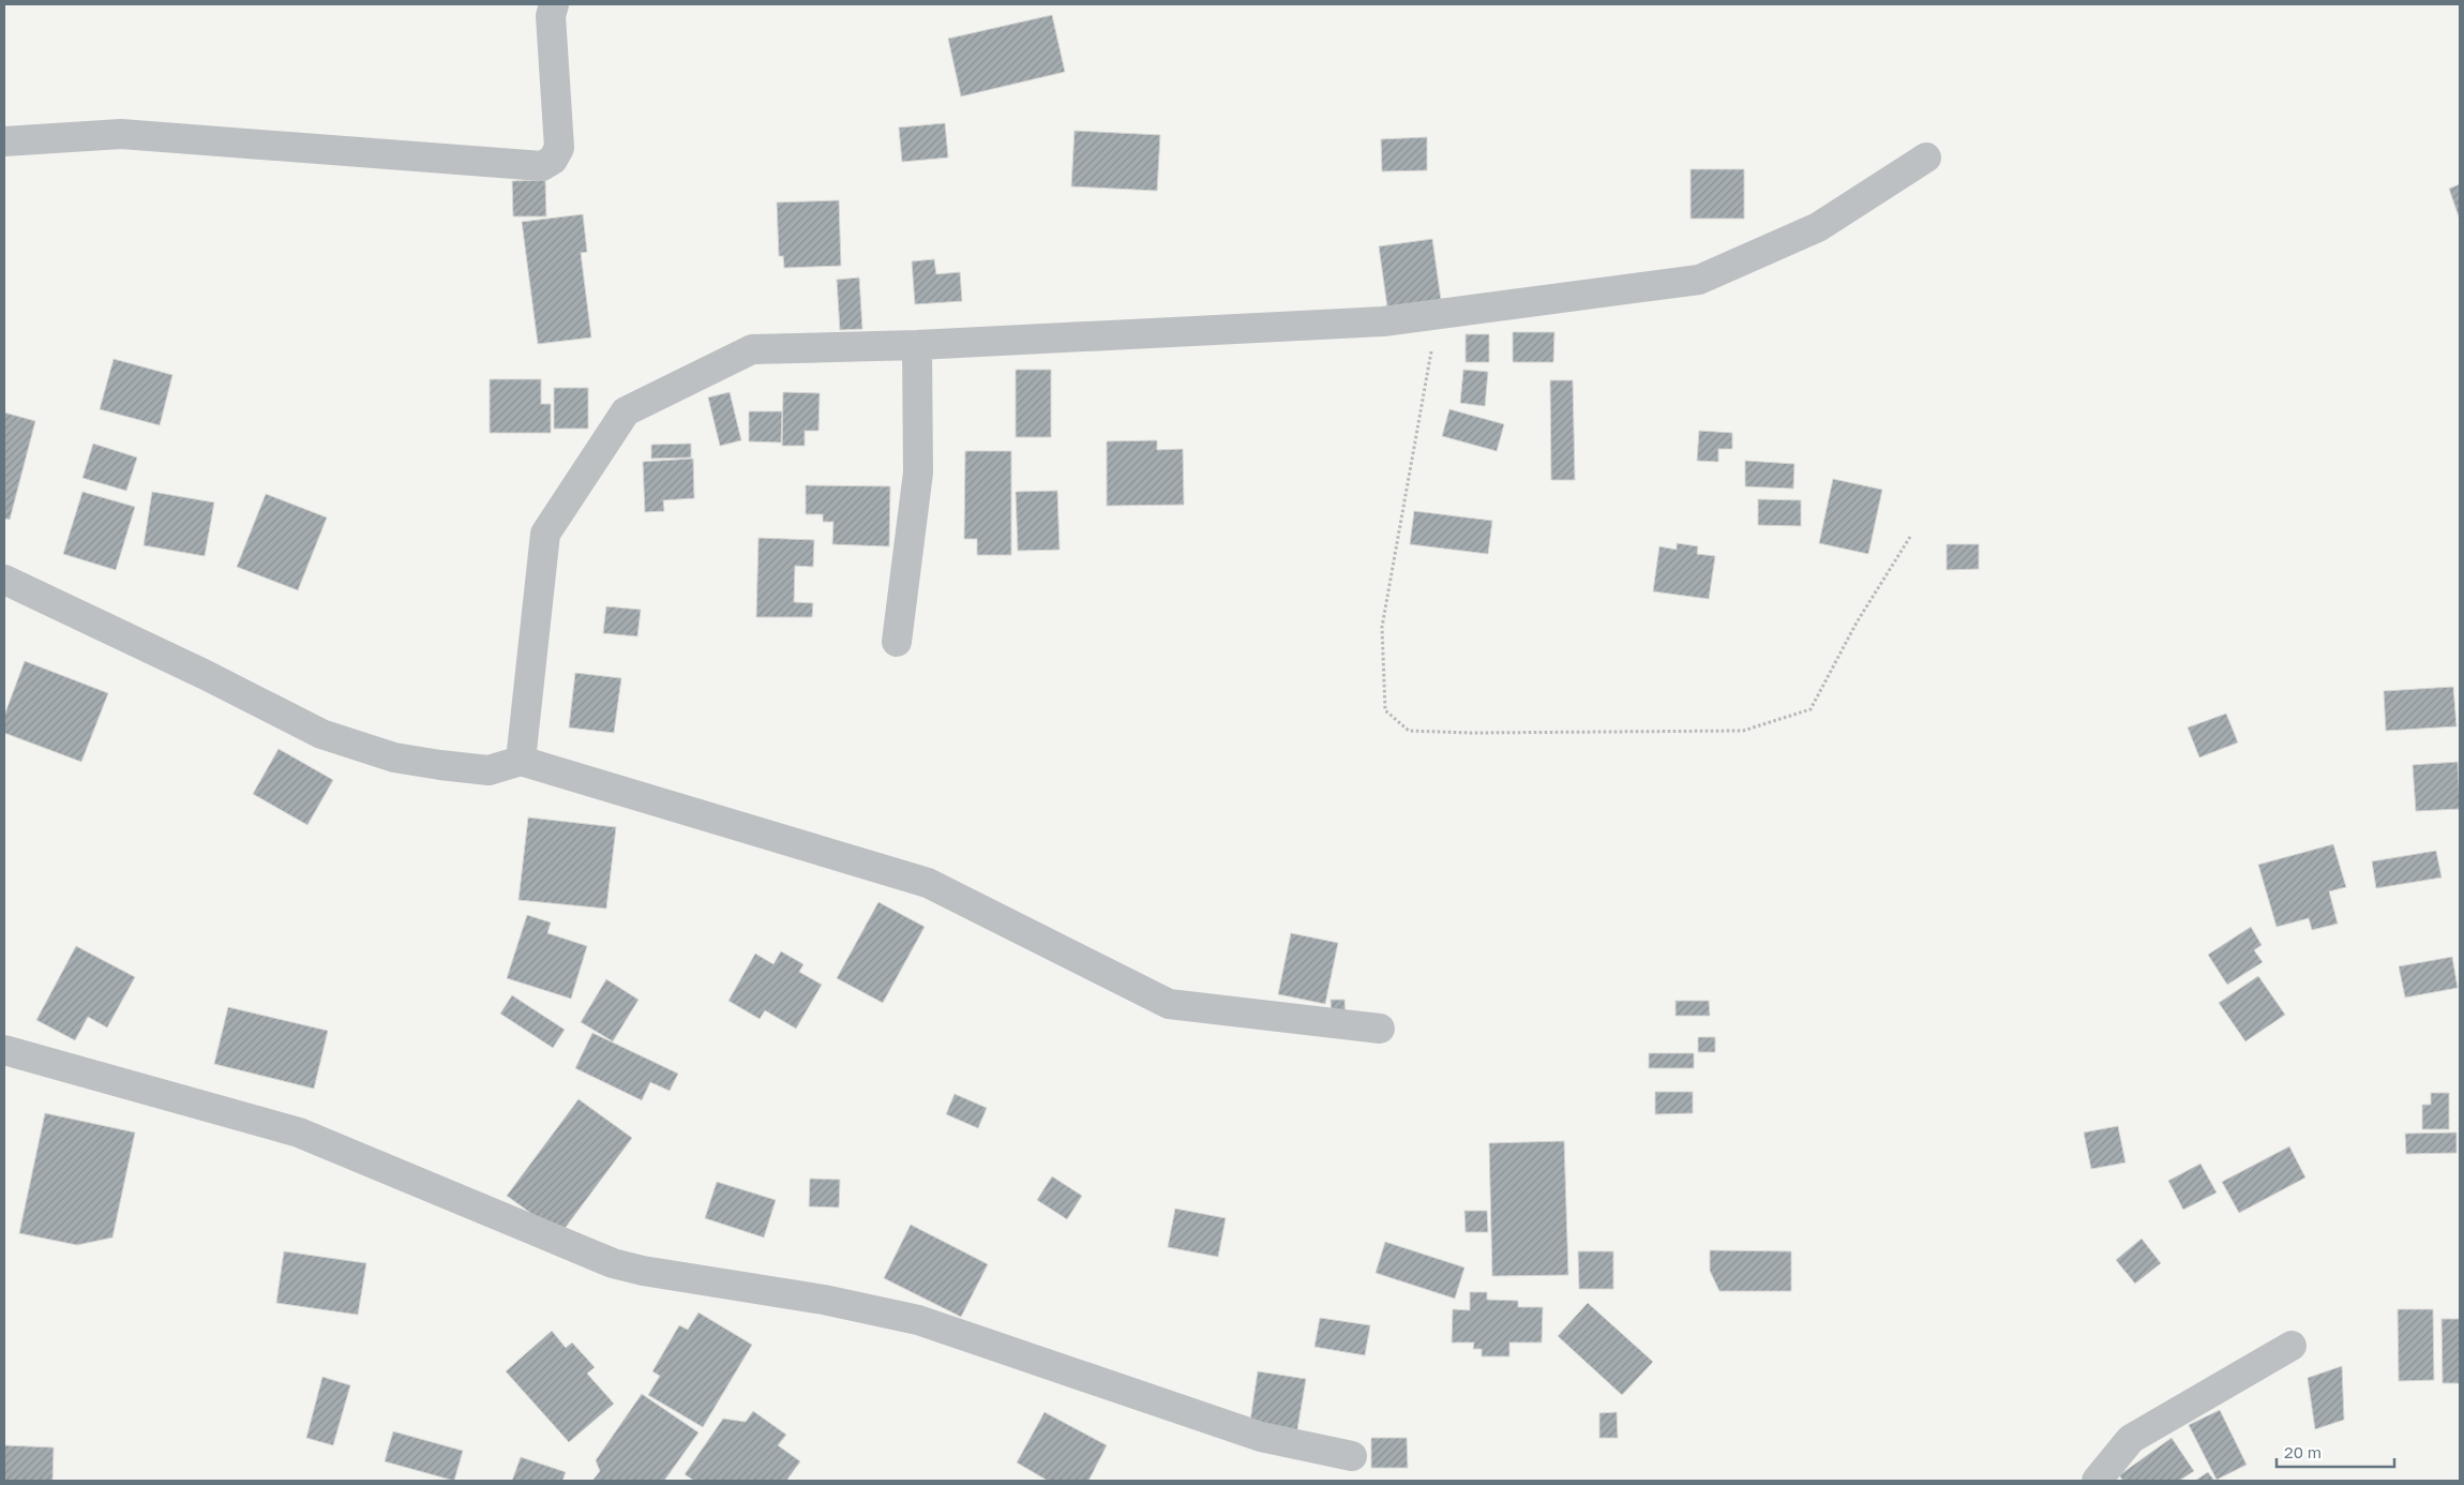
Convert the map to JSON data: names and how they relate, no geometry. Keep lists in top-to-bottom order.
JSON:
{
  "scale_bar": "20 m"
}
